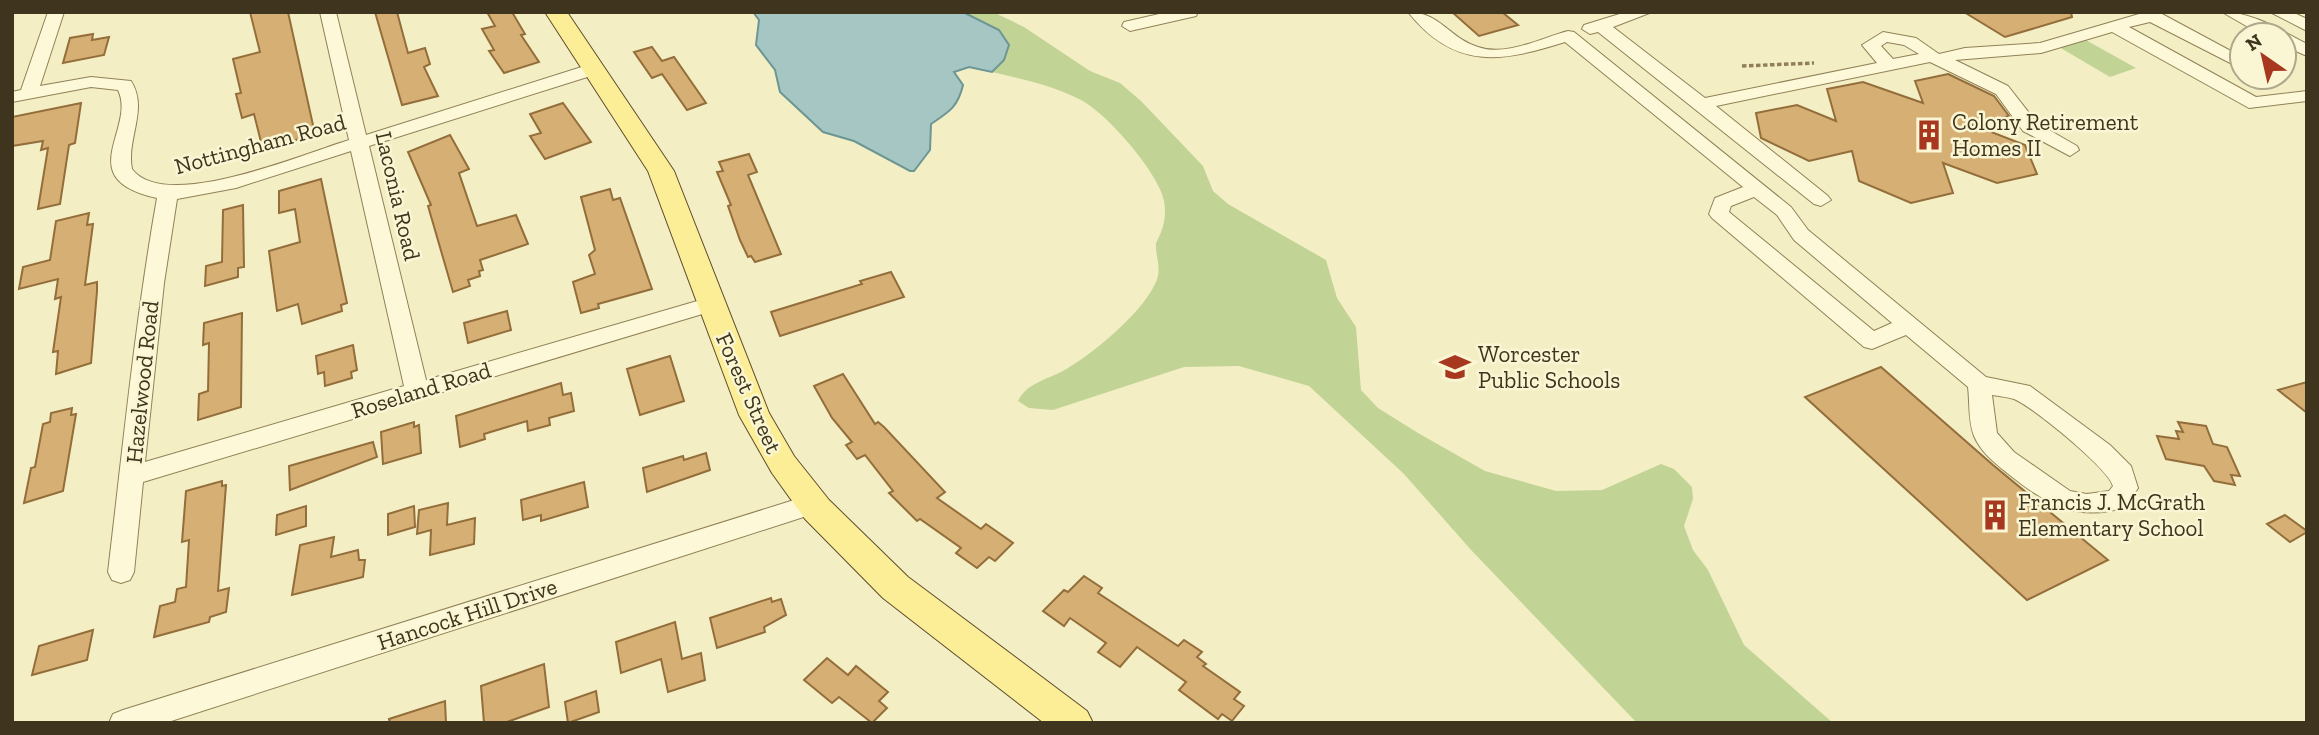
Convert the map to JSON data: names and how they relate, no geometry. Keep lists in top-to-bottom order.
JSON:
{
  "streets": {
    "main road": ["Forest Street"],
    "street": [
      "Nottingham Road",
      "Laconia Road",
      "Hazelwood Road",
      "Roseland Road",
      "Hancock Hill Drive"
    ]
  },
  "crossings": [
    ["Nottingham Road", "Laconia Road"],
    ["Nottingham Road", "Hazelwood Road"],
    ["Nottingham Road", "Forest Street"],
    ["Laconia Road", "Roseland Road"],
    ["Hazelwood Road", "Roseland Road"],
    ["Roseland Road", "Forest Street"],
    ["Forest Street", "Hancock Hill Drive"]
  ],
  "places": {
    "building": ["Colony Retirement Homes II", "Francis J. McGrath Elementary School"],
    "school or university": ["Worcester Public Schools"]
  },
  "north": "top left"
}
